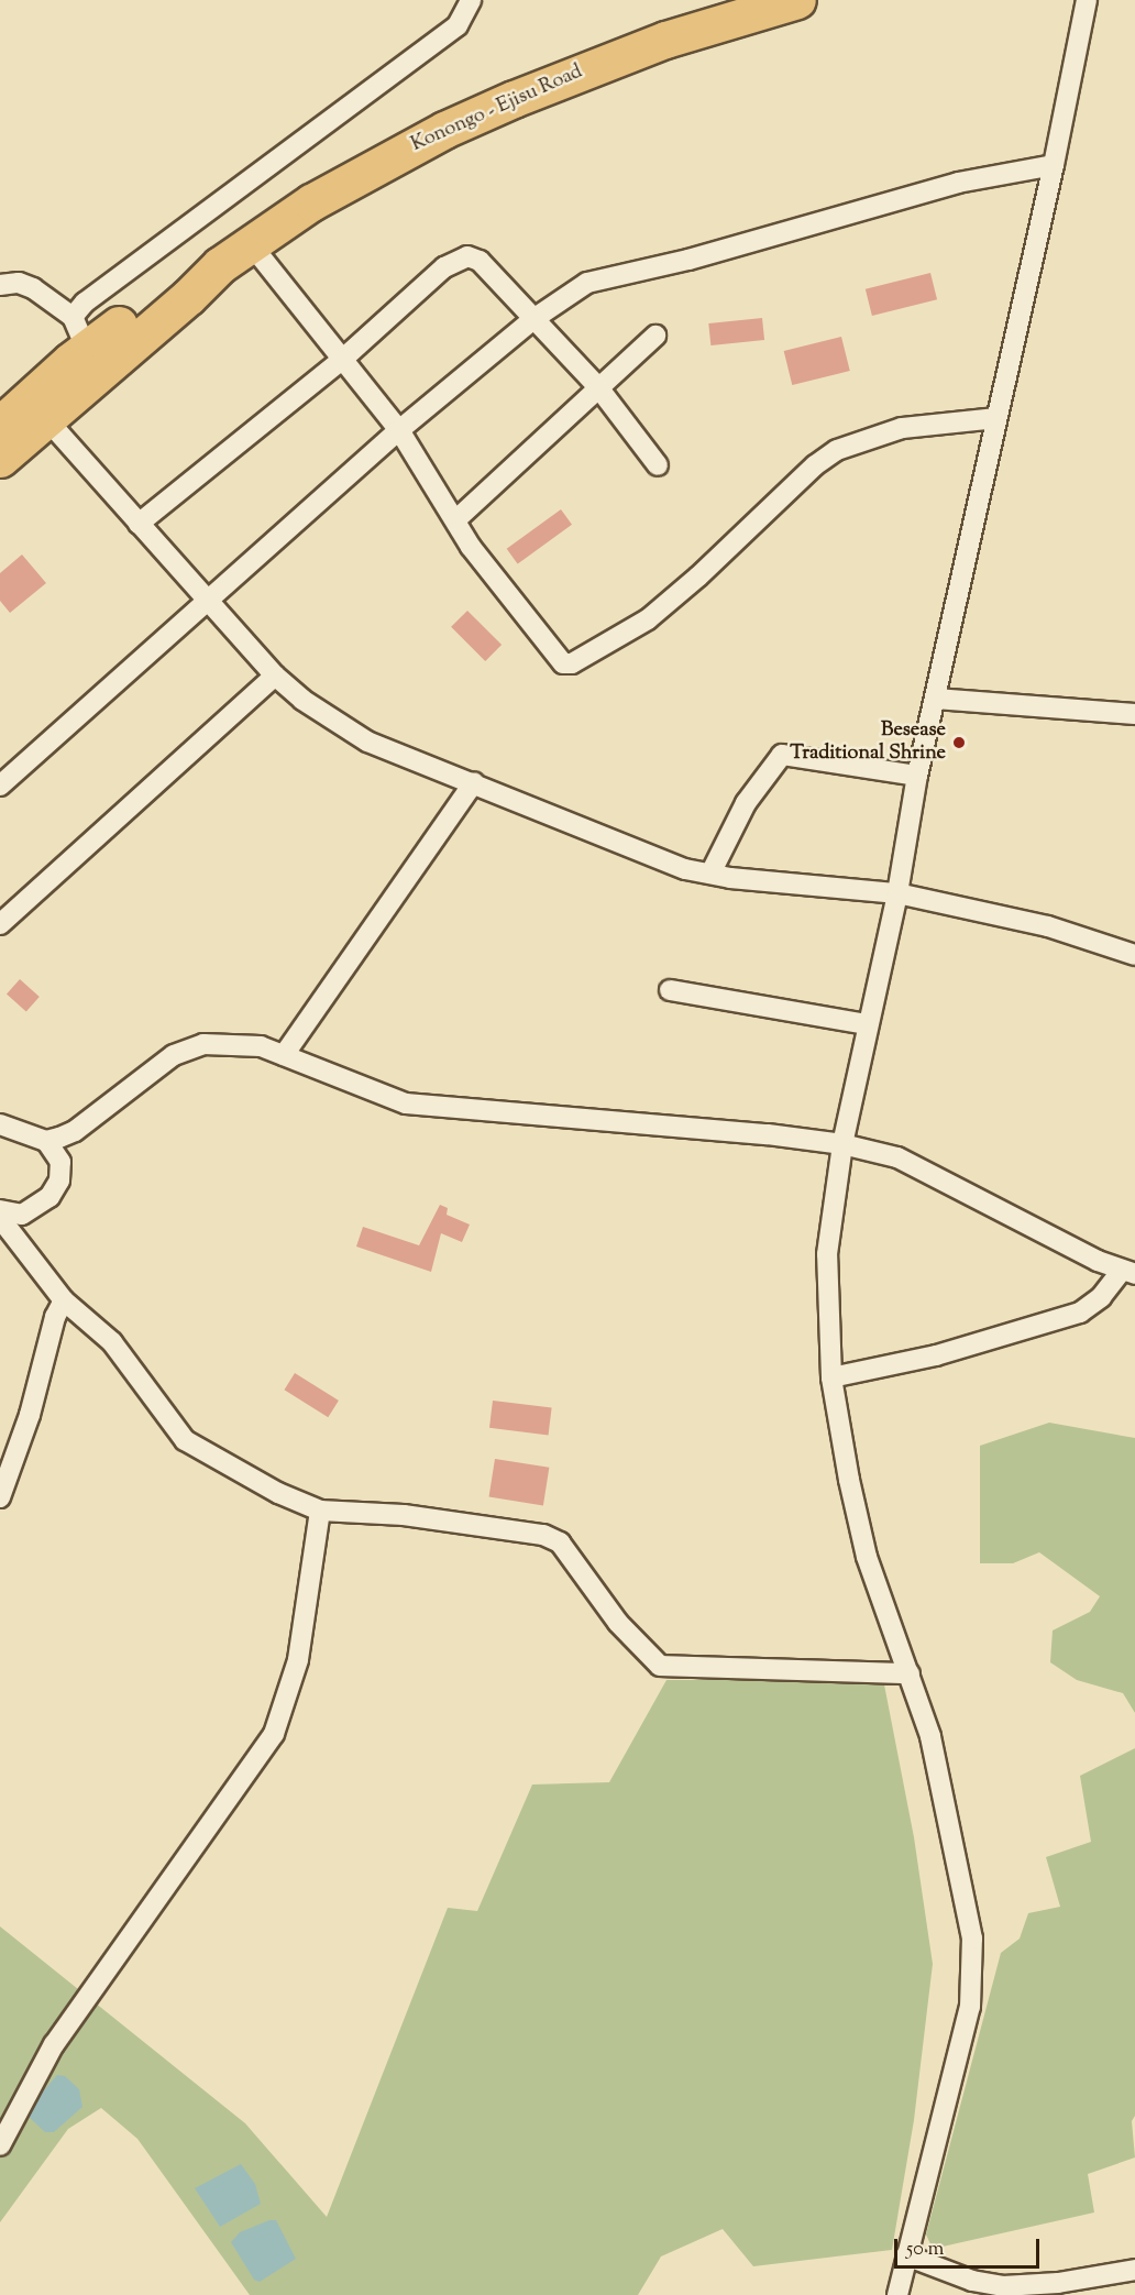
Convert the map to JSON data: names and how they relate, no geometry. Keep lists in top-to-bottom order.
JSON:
{
  "streets": {
    "highway": ["Konongo - Ejisu Road"]
  },
  "places": ["Besease Traditional Shrine"],
  "scale_bar": "50 m"
}
